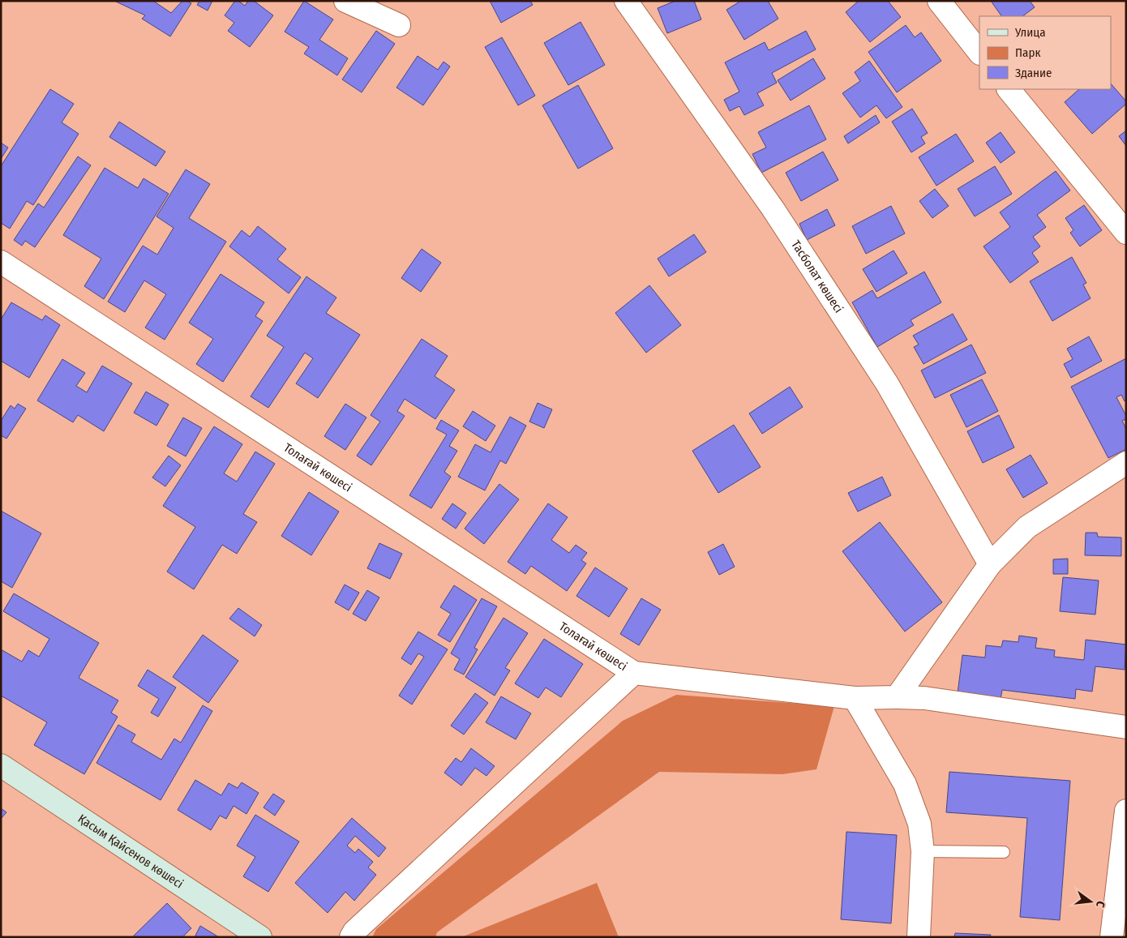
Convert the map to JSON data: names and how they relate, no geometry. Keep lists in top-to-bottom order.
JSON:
{
  "streets": {
    "street": ["Тасболат көшесі", "Толағай көшесі", "Қасым Қайсенов көшесі"]
  },
  "legend": ["Улица", "Парк", "Здание"],
  "north": "right"
}
